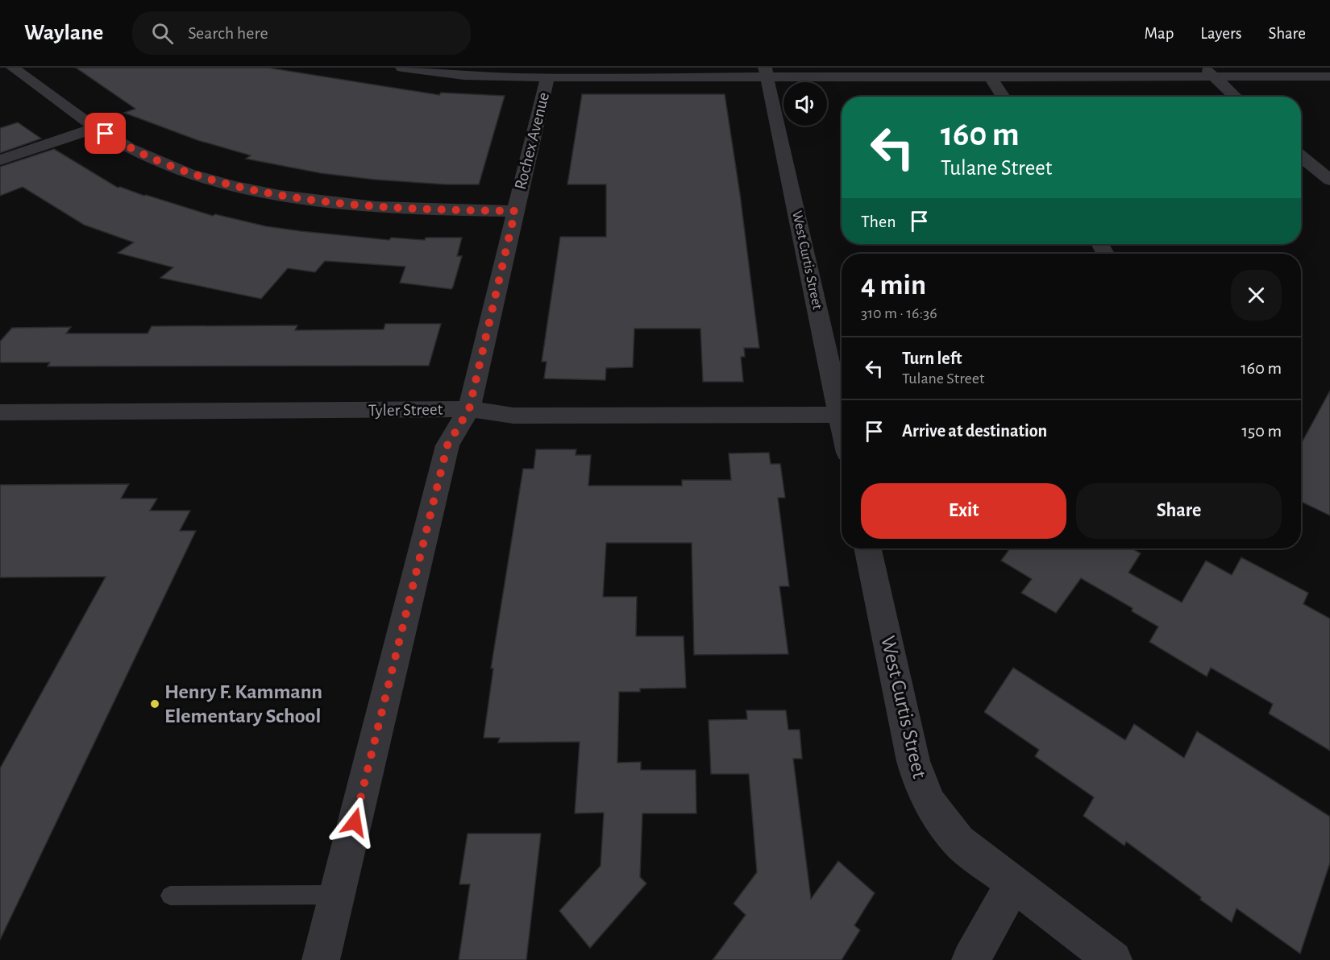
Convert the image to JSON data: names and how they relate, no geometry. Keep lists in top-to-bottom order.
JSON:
{
  "streets": {
    "street": ["Rochex Avenue", "West Curtis Street", "Tyler Street"]
  },
  "crossings": [
    ["Rochex Avenue", "Tyler Street"]
  ],
  "places": ["Henry F. Kammann Elementary School"],
  "page": {
    "header": "Waylane",
    "search": "Search here",
    "nav": ["Map", "Layers", "Share"],
    "turn": ["160 m", "Tulane Street"],
    "then": "Then",
    "heading": ["4 min", "310 m · 16:36"],
    "list": [
      {
        "name": "Turn left",
        "note": "Tulane Street",
        "value": "160 m"
      },
      {
        "name": "Arrive at destination",
        "value": "150 m"
      }
    ],
    "buttons": ["Exit", "Share"]
  }
}
